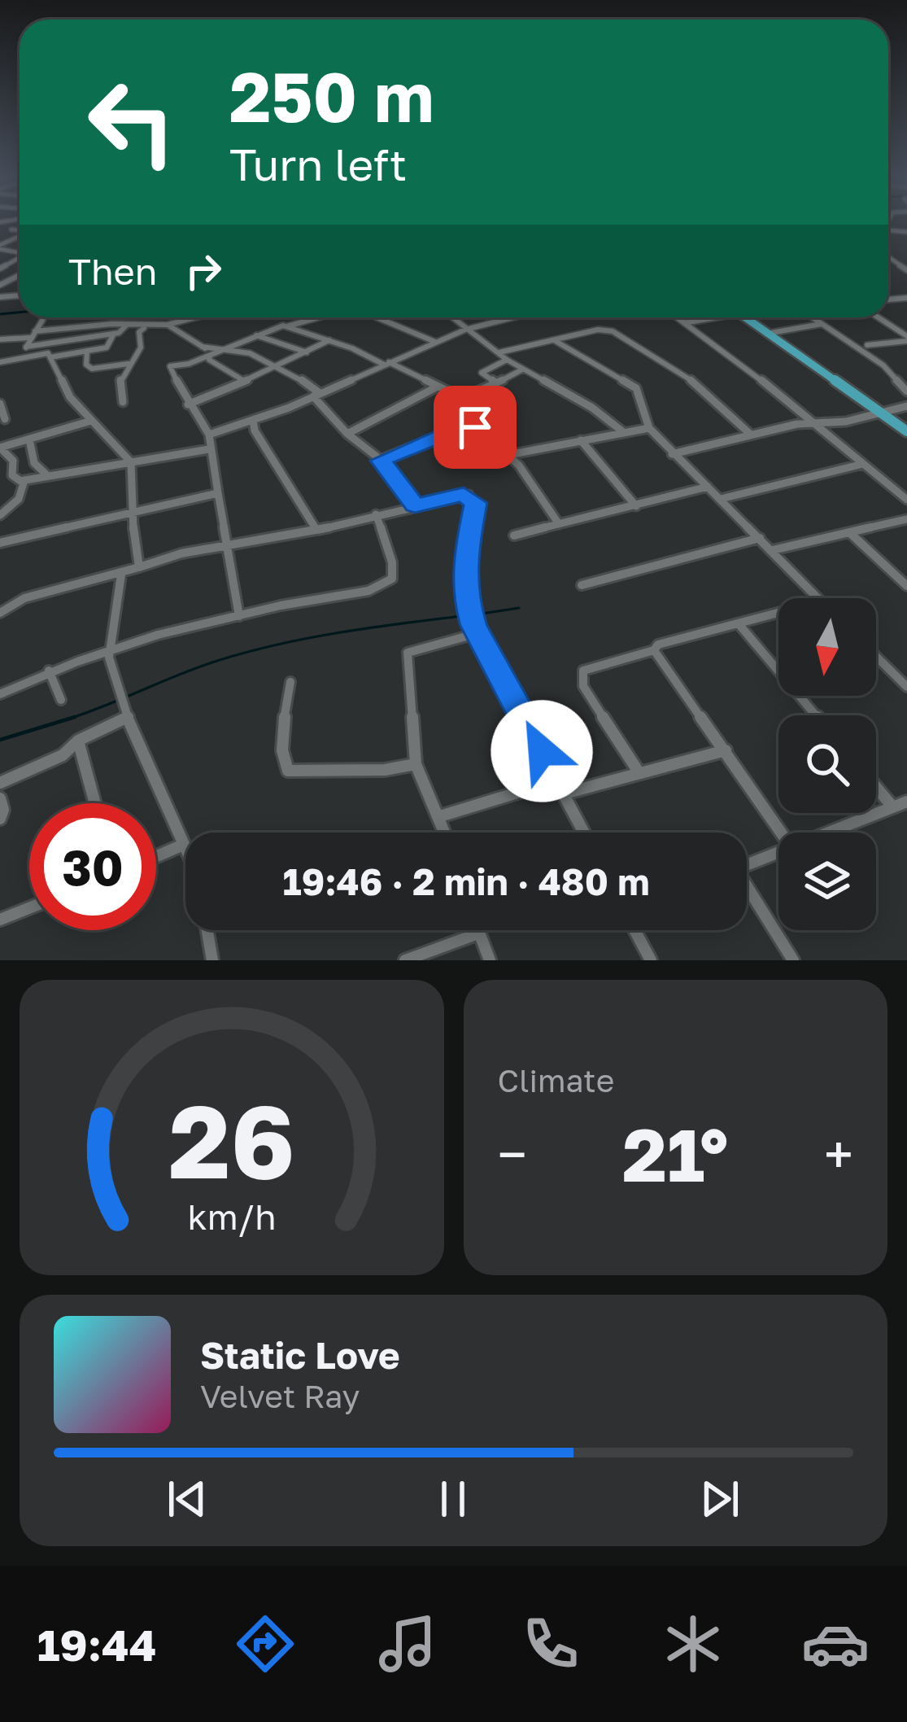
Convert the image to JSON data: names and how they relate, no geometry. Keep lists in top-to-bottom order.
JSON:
{
  "north": "bottom",
  "page": {
    "turn": ["250 m", "Turn left"],
    "then": "Then",
    "limit": "30",
    "trip": "19:46 · 2 min · 480 m",
    "tile": "Climate",
    "heat": ["−", "21°", "+"],
    "song": ["Static Love", "Velvet Ray"],
    "tabs": "19:44",
    "gauge": ["26", "km/h"]
  }
}
